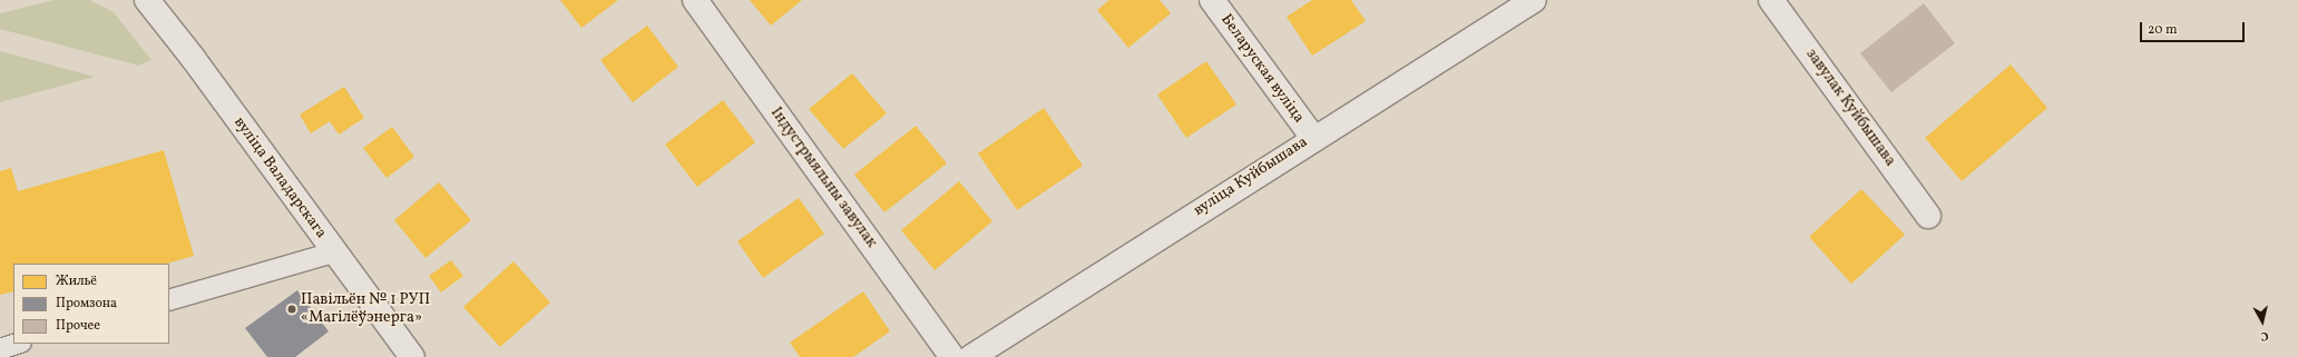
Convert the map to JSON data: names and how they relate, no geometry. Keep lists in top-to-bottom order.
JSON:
{
  "streets": {
    "street": [
      "Беларуская вуліца",
      "завулак Куйбышава",
      "вуліца Куйбышава",
      "вуліца Валадарскага",
      "Індустрыяльны завулак"
    ]
  },
  "crossings": [
    ["Беларуская вуліца", "вуліца Куйбышава"]
  ],
  "places": ["Павільён № 1 РУП «Магілёўэнерга»"],
  "legend": ["Жильё", "Промзона", "Прочее"],
  "scale_bar": "20 m",
  "north": "bottom"
}
